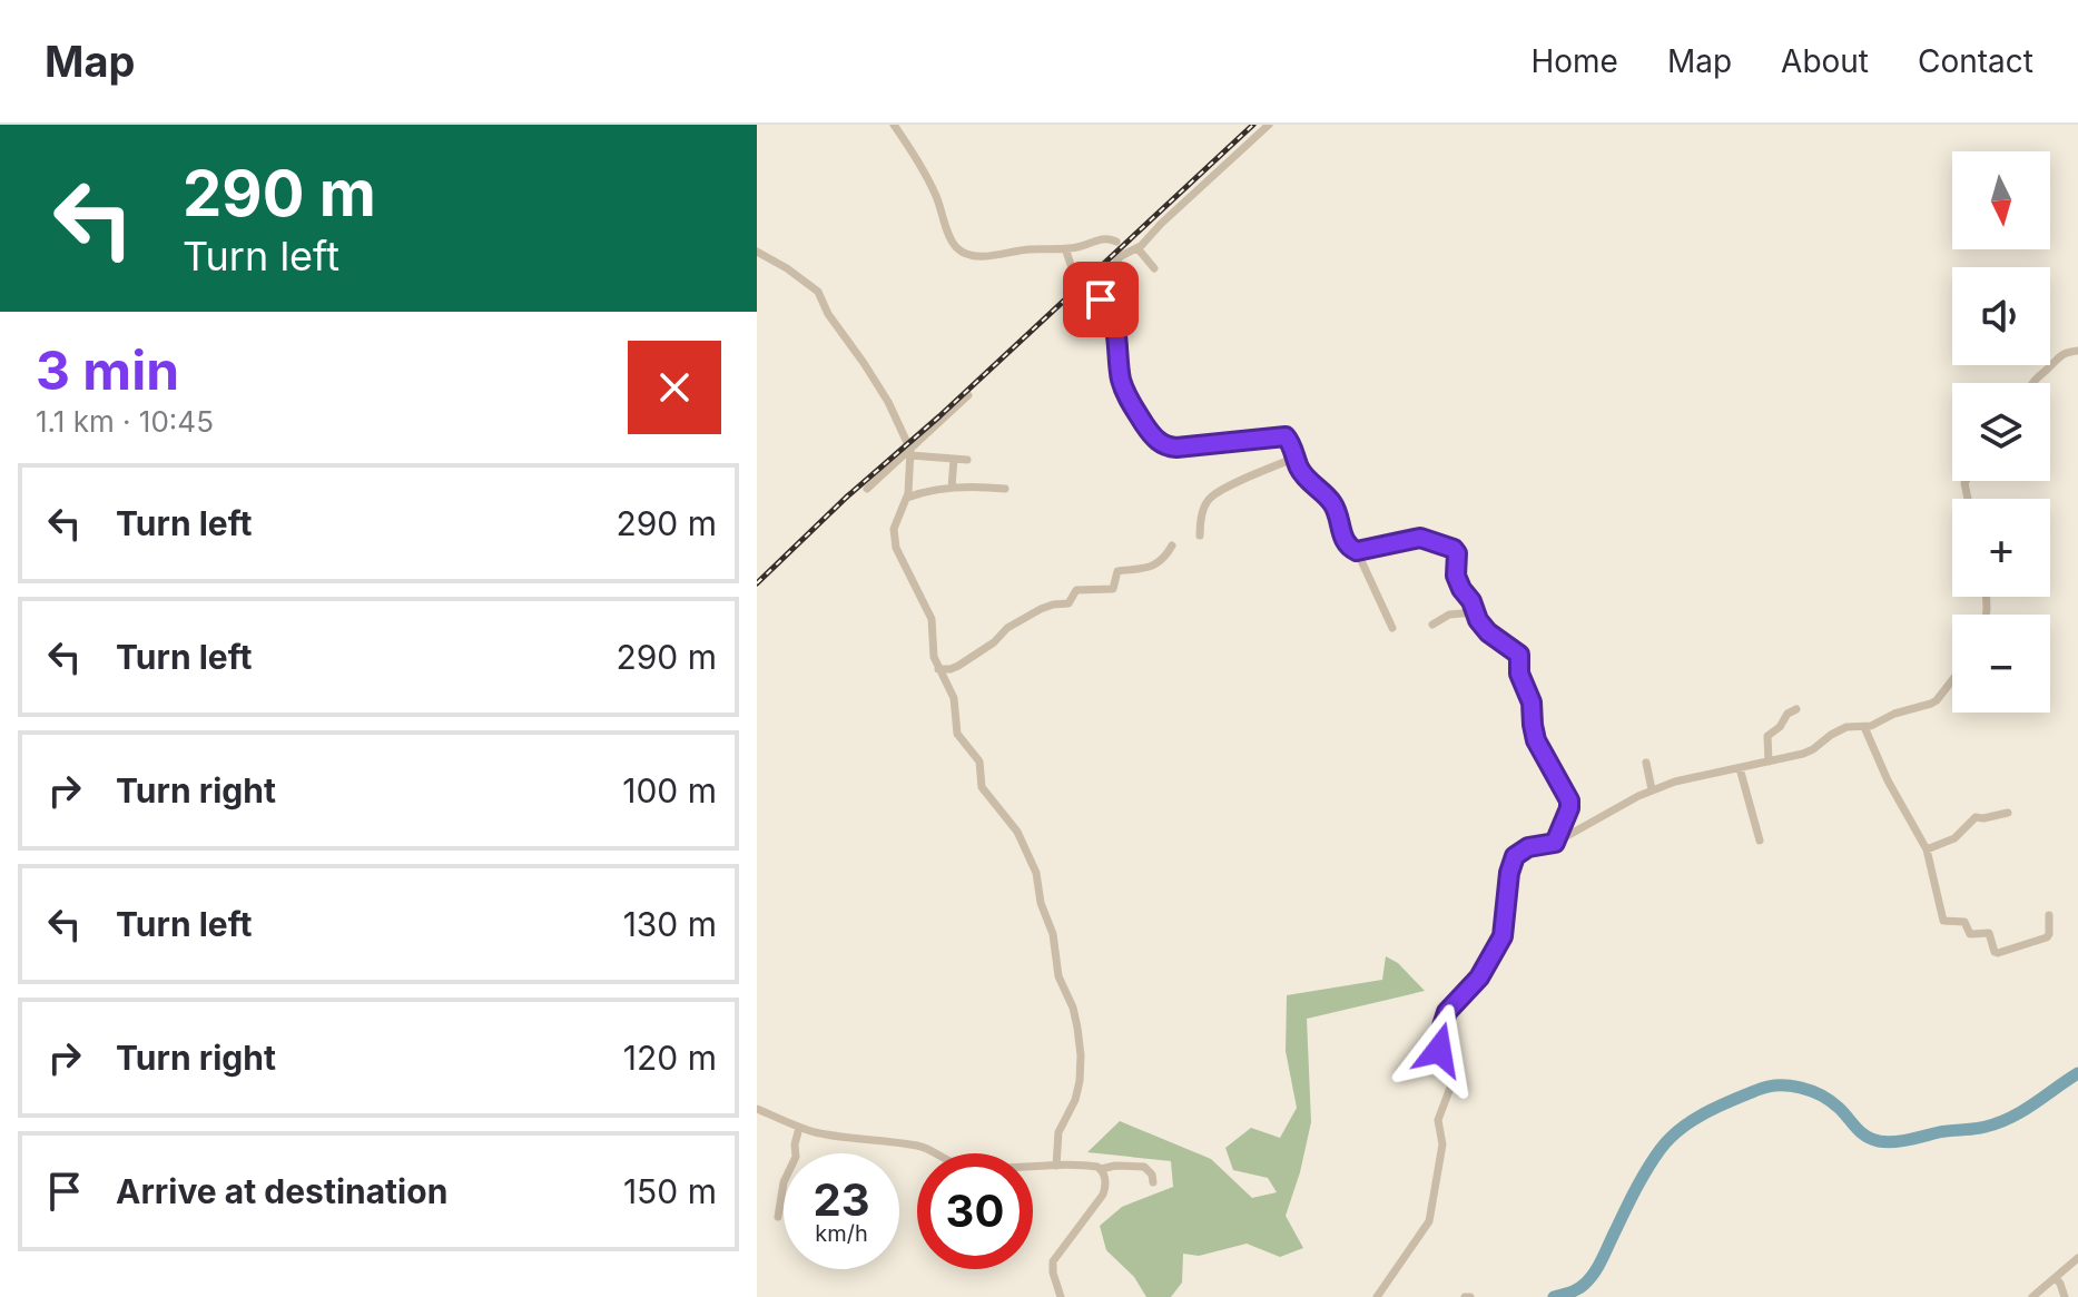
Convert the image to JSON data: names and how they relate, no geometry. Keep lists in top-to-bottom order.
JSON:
{
  "north": "bottom",
  "page": {
    "header": "Map",
    "nav": [
      "Home",
      "Map",
      "About",
      "Contact"
    ],
    "turn": ["290 m", "Turn left"],
    "map_buttons": ["+", "−"],
    "heading": ["3 min", "1.1 km · 10:45"],
    "list": [
      {
        "name": "Turn left",
        "value": "290 m"
      },
      {
        "name": "Turn left",
        "value": "290 m"
      },
      {
        "name": "Turn right",
        "value": "100 m"
      },
      {
        "name": "Turn left",
        "value": "130 m"
      },
      {
        "name": "Turn right",
        "value": "120 m"
      },
      {
        "name": "Arrive at destination",
        "value": "150 m"
      }
    ],
    "speed": "23 km/h",
    "limit": "30"
  }
}
